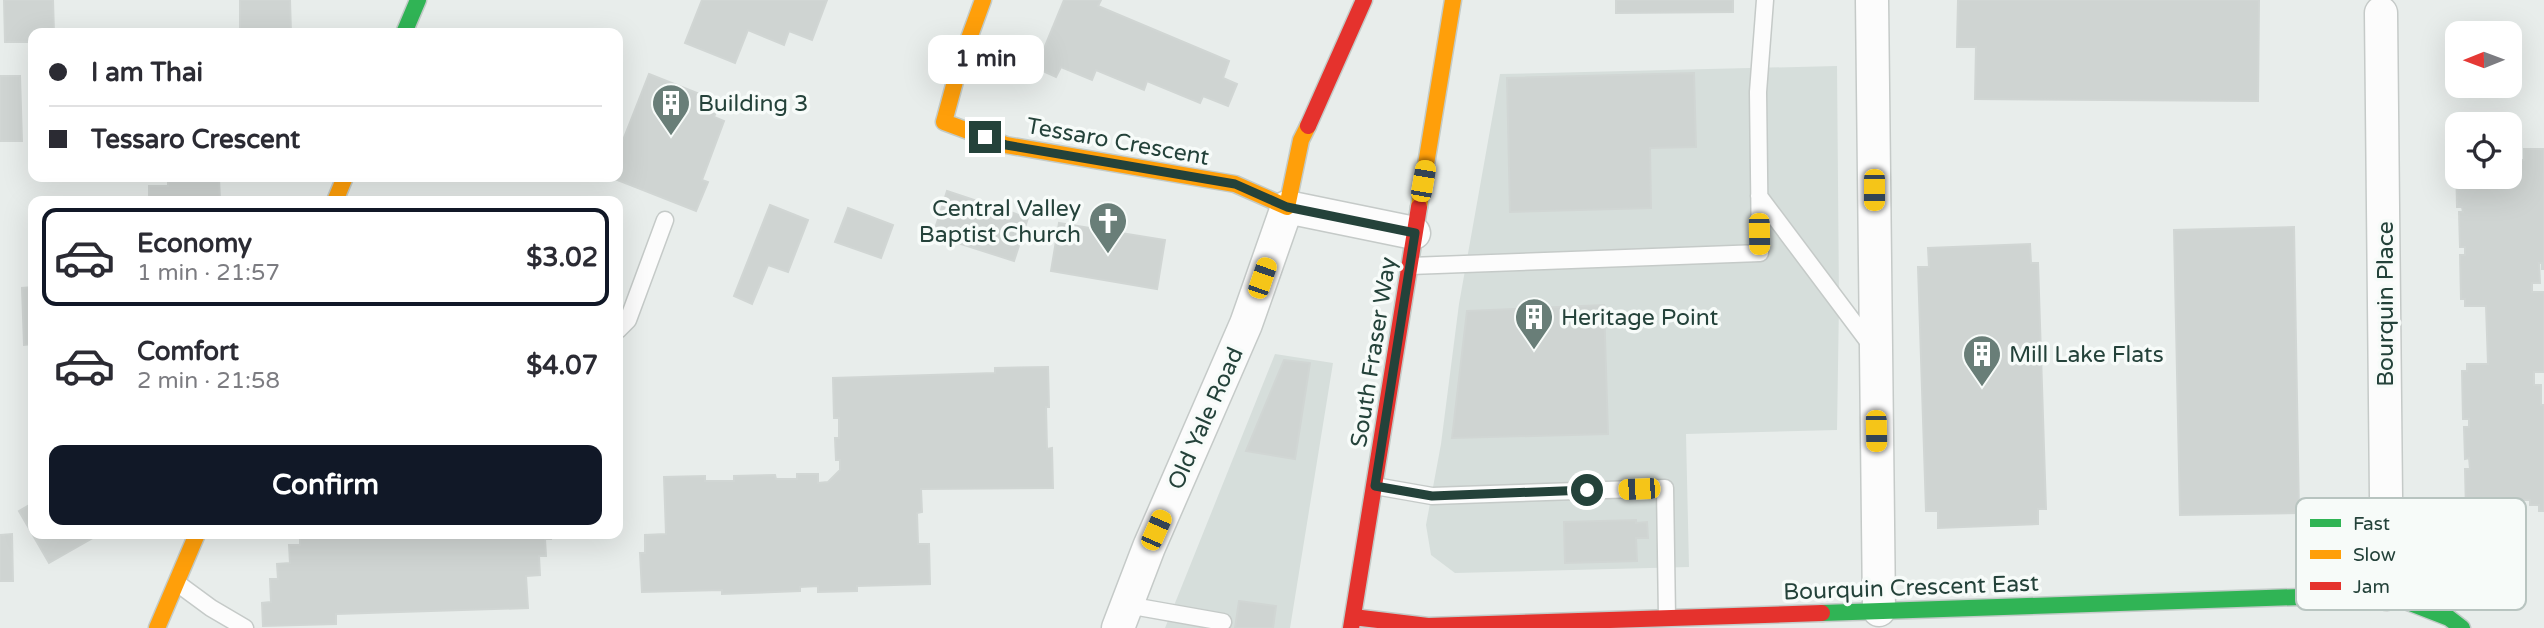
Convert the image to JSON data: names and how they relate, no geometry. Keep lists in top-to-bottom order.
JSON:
{
  "streets": {
    "street": [
      "Tessaro Crescent",
      "Bourquin Place",
      "South Fraser Way",
      "Old Yale Road",
      "Bourquin Crescent East"
    ]
  },
  "crossings": [
    ["Tessaro Crescent", "Old Yale Road"],
    ["South Fraser Way", "Bourquin Crescent East"]
  ],
  "places": {
    "building": ["Building 3", "Heritage Point", "Mill Lake Flats"],
    "church": ["Central Valley Baptist Church"]
  },
  "legend": ["Fast", "Slow", "Jam"],
  "north": "left",
  "page": {
    "banner": ["I am Thai", "Tessaro Crescent"],
    "bubble": "1 min",
    "list": [
      {
        "name": "Economy",
        "note": "1 min · 21:57",
        "value": "$3.02"
      },
      {
        "name": "Comfort",
        "note": "2 min · 21:58",
        "value": "$4.07"
      }
    ],
    "buttons": "Confirm"
  }
}
